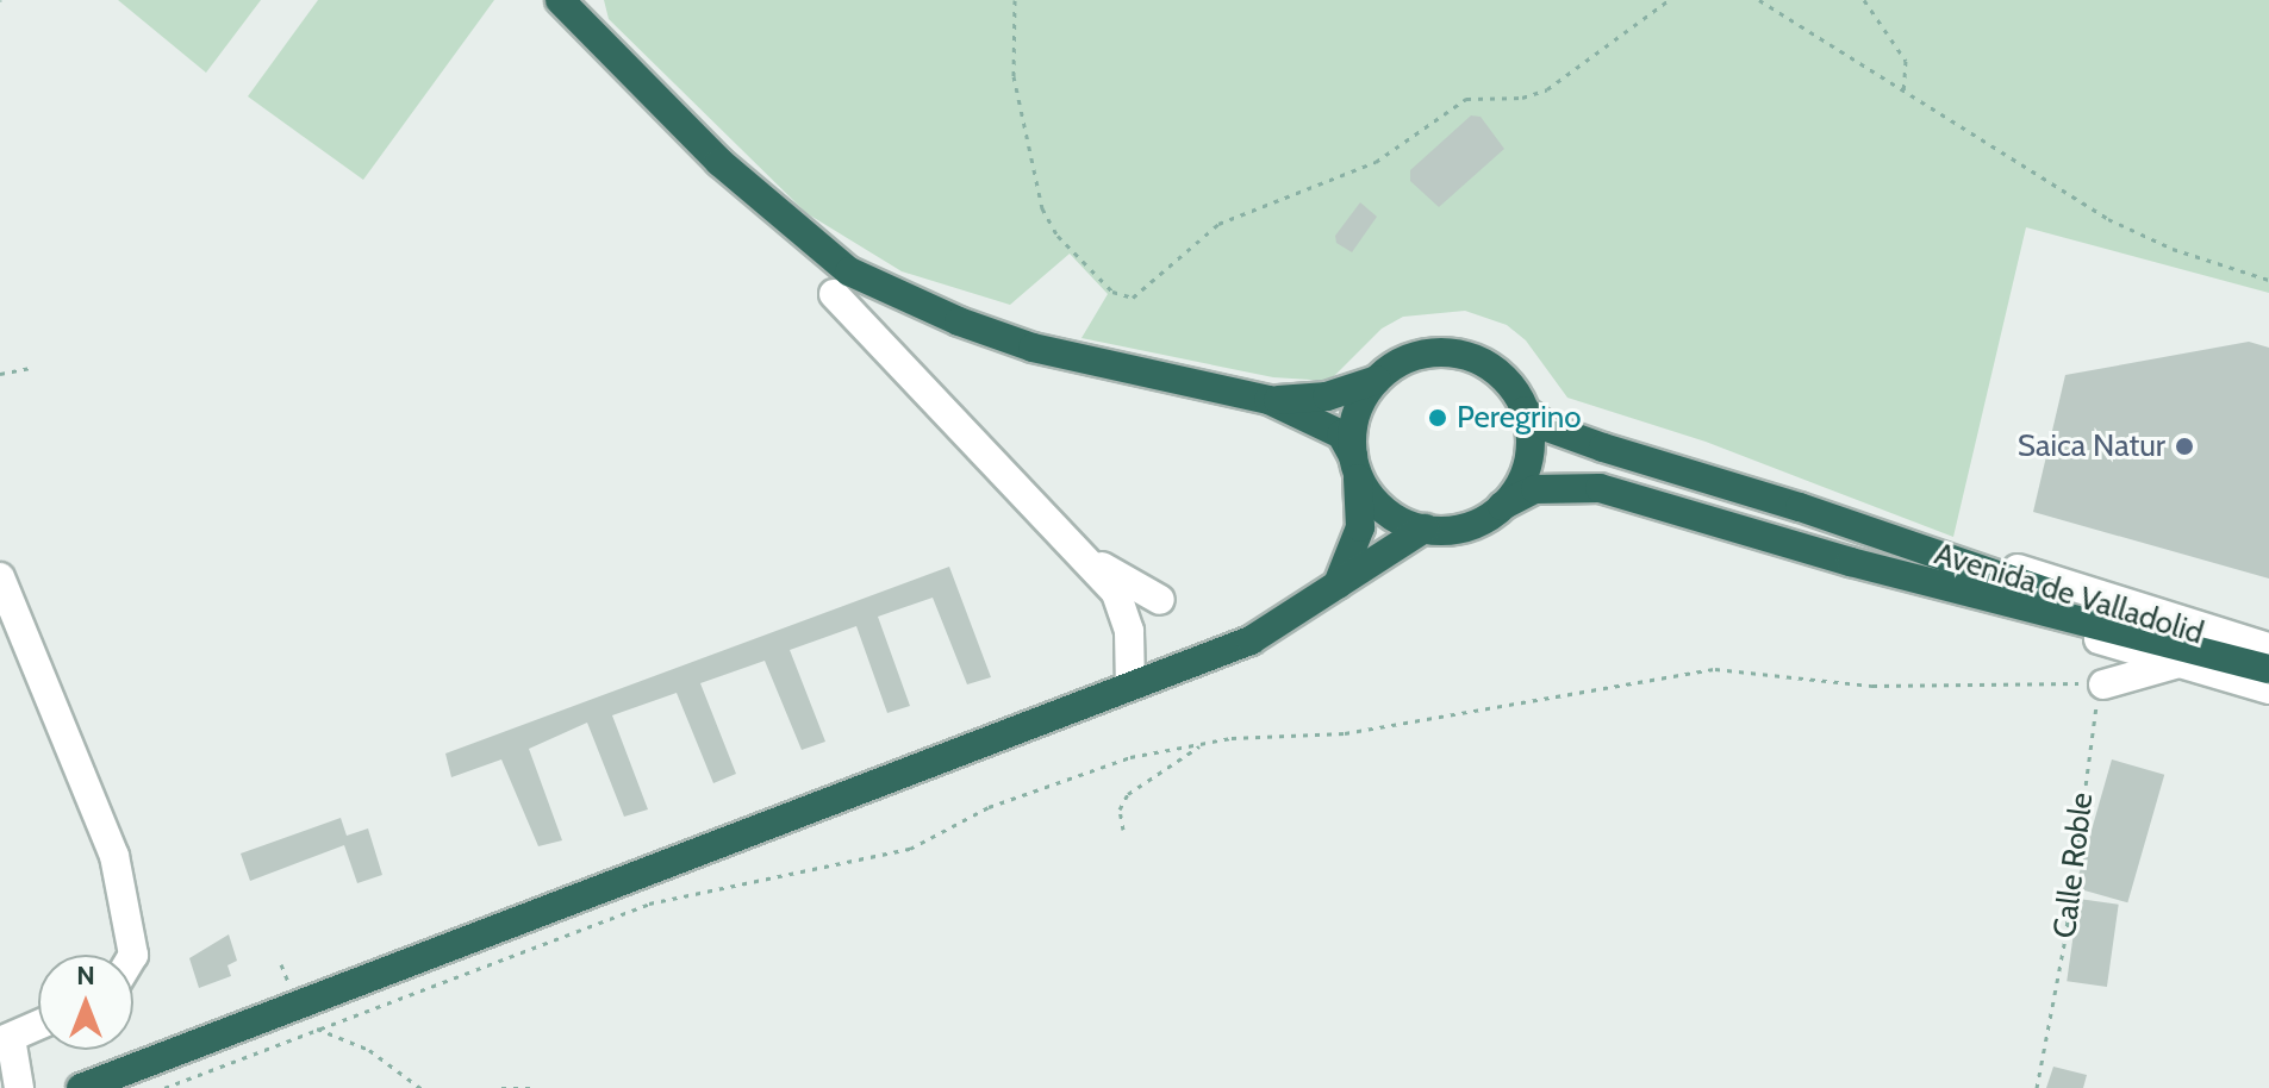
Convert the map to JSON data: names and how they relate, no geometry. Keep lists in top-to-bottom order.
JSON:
{
  "streets": {
    "highway": ["Avenida de Valladolid"],
    "path": ["Calle Roble"]
  },
  "places": ["Peregrino", "Saica Natur"],
  "north": "top"
}
